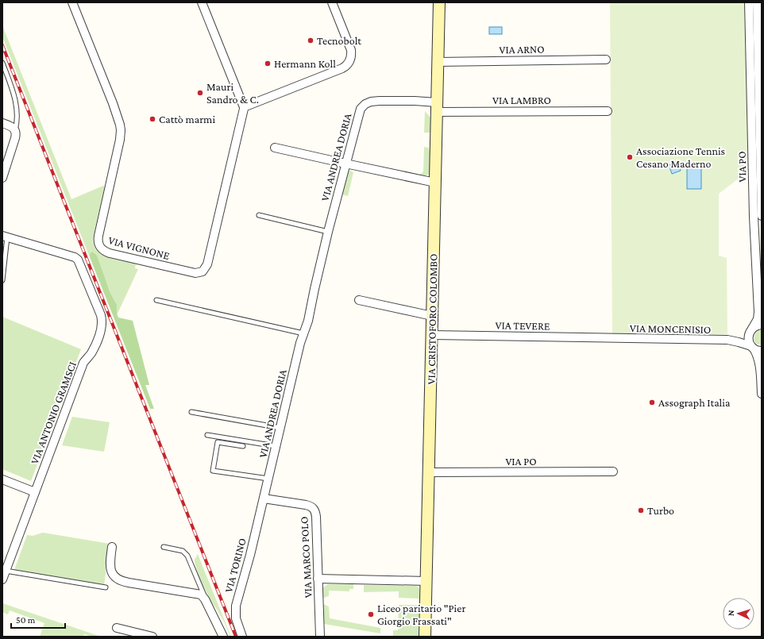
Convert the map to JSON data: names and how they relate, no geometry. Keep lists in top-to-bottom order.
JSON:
{
  "streets": {
    "street": [
      "VIA ARNO",
      "VIA LAMBRO",
      "VIA ANDREA DORIA",
      "VIA PO",
      "VIA VIGNONE",
      "VIA CRISTOFORO COLOMBO",
      "VIA TEVERE",
      "VIA MONCENISIO",
      "VIA ANTONIO GRAMSCI",
      "VIA MARCO POLO",
      "VIA TORINO"
    ]
  },
  "crossings": [
    ["VIA ARNO", "VIA CRISTOFORO COLOMBO"],
    ["VIA LAMBRO", "VIA ANDREA DORIA"],
    ["VIA LAMBRO", "VIA CRISTOFORO COLOMBO"],
    ["VIA ANDREA DORIA", "VIA CRISTOFORO COLOMBO"],
    ["VIA ANDREA DORIA", "VIA MARCO POLO"],
    ["VIA ANDREA DORIA", "VIA TORINO"],
    ["VIA PO", "VIA CRISTOFORO COLOMBO"],
    ["VIA PO", "VIA MONCENISIO"],
    ["VIA CRISTOFORO COLOMBO", "VIA TEVERE"],
    ["VIA TEVERE", "VIA MONCENISIO"],
    ["VIA MARCO POLO", "VIA TORINO"]
  ],
  "places": [
    "Tecnobolt",
    "Hermann Koll",
    "Mauri Sandro & C.",
    "Cattò marmi",
    "Associazione Tennis Cesano Maderno",
    "Assograph Italia",
    "Turbo",
    "Liceo paritario \"Pier Giorgio Frassati\""
  ],
  "scale_bar": "50 m",
  "north": "left"
}
